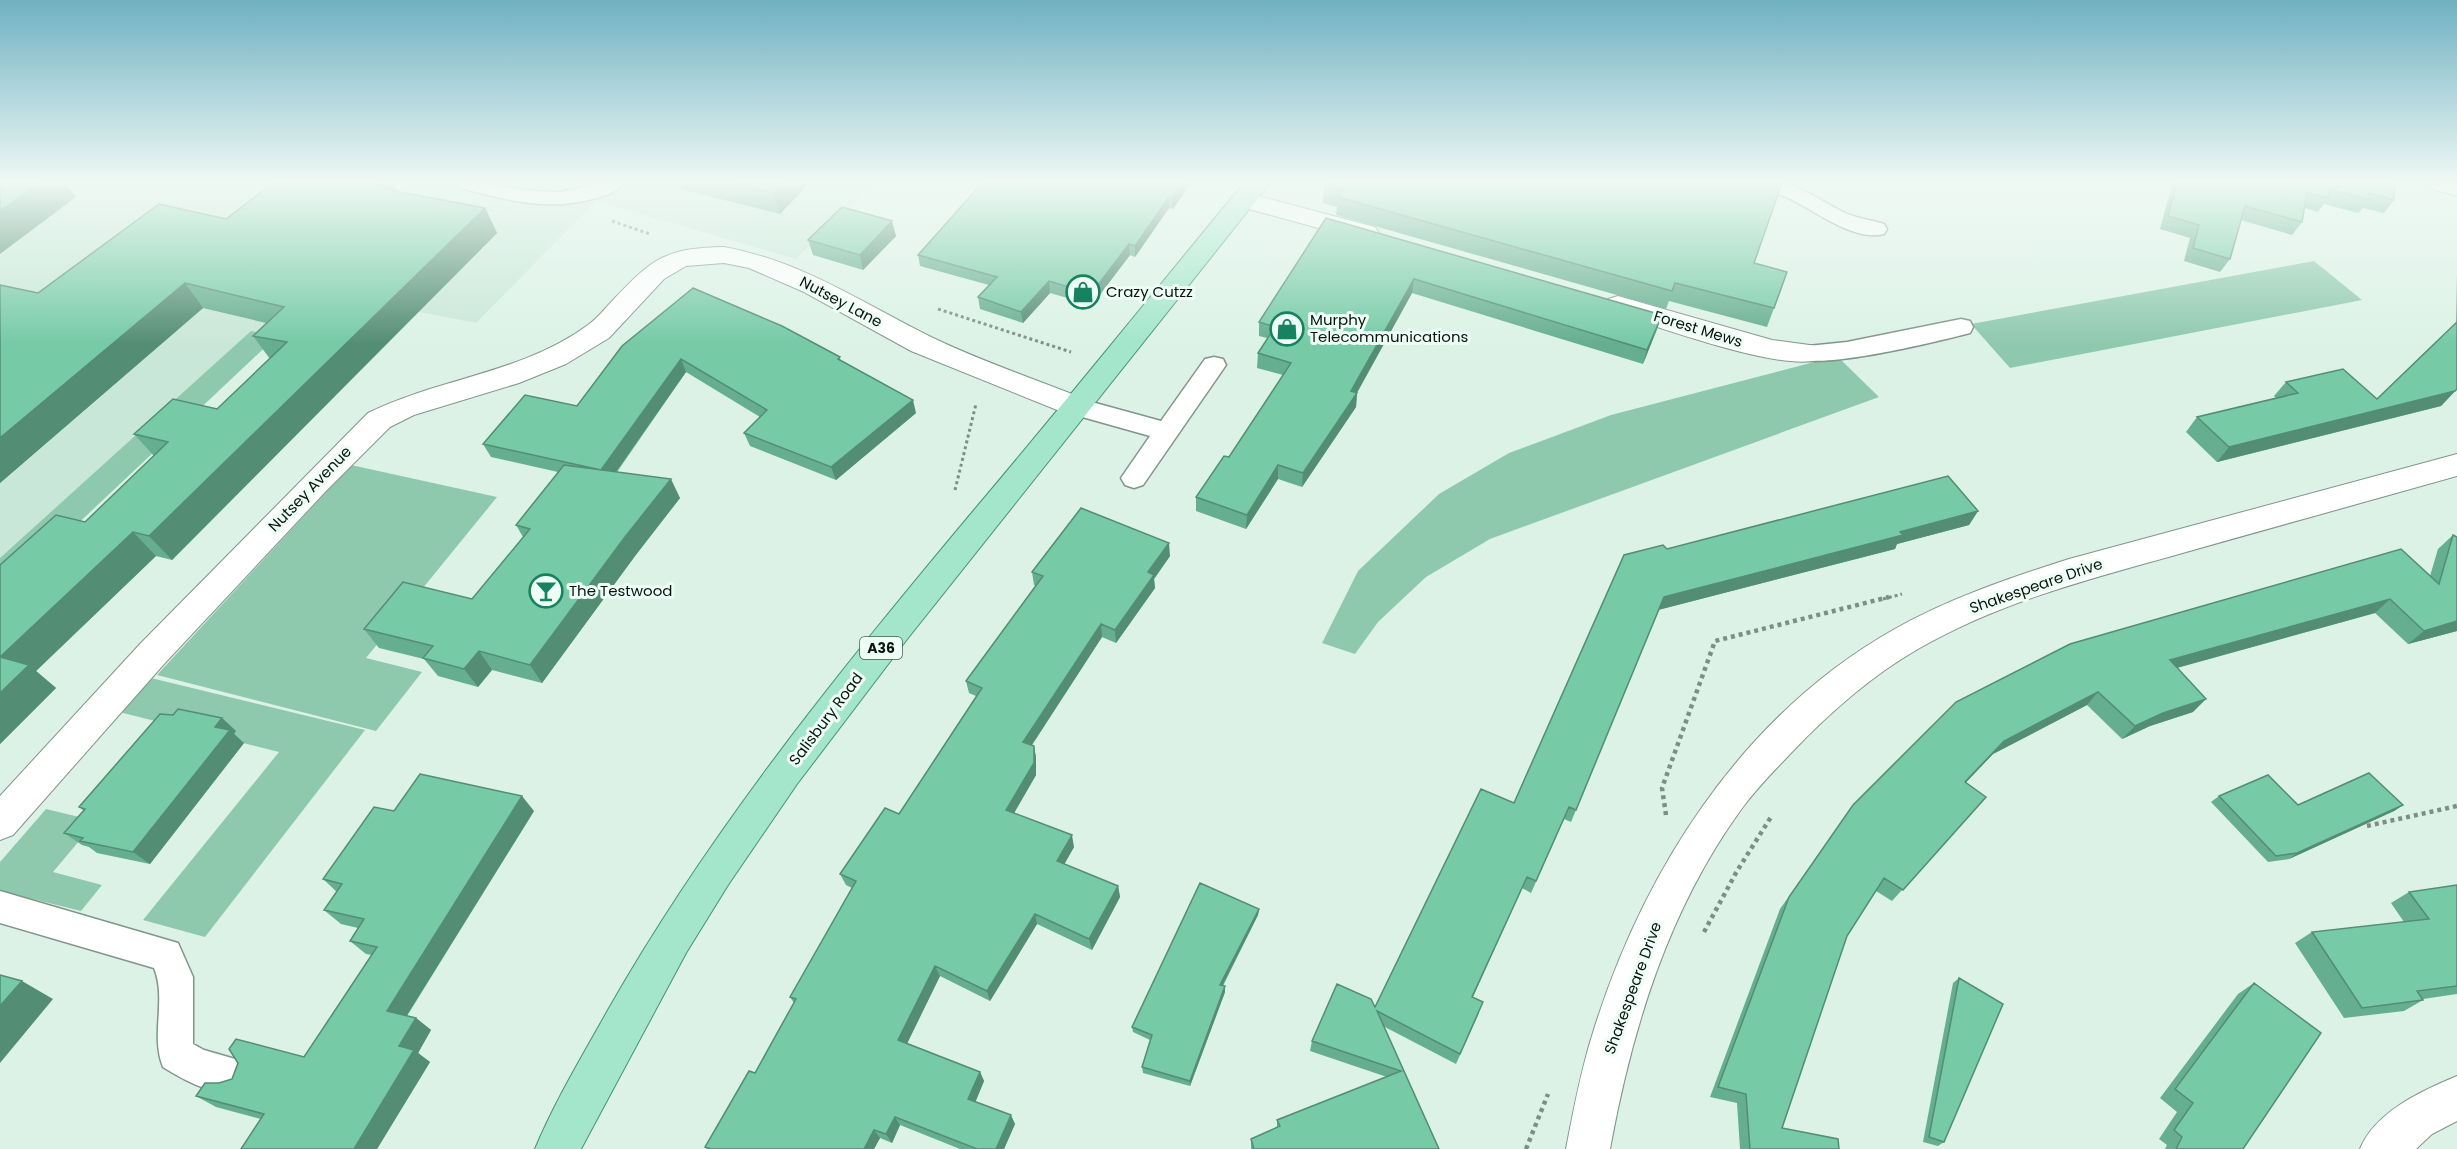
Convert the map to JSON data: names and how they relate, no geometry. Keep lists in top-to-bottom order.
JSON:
{
  "streets": {
    "main road": ["A36", "Salisbury Road"],
    "street": [
      "Nutsey Lane",
      "Forest Mews",
      "Nutsey Avenue",
      "Shakespeare Drive"
    ]
  },
  "crossings": [
    ["Nutsey Lane", "Nutsey Avenue"],
    ["Nutsey Lane", "Salisbury Road"]
  ],
  "places": {
    "shop": ["Crazy Cutzz", "Murphy Telecommunications"],
    "bar": ["The Testwood"]
  }
}
